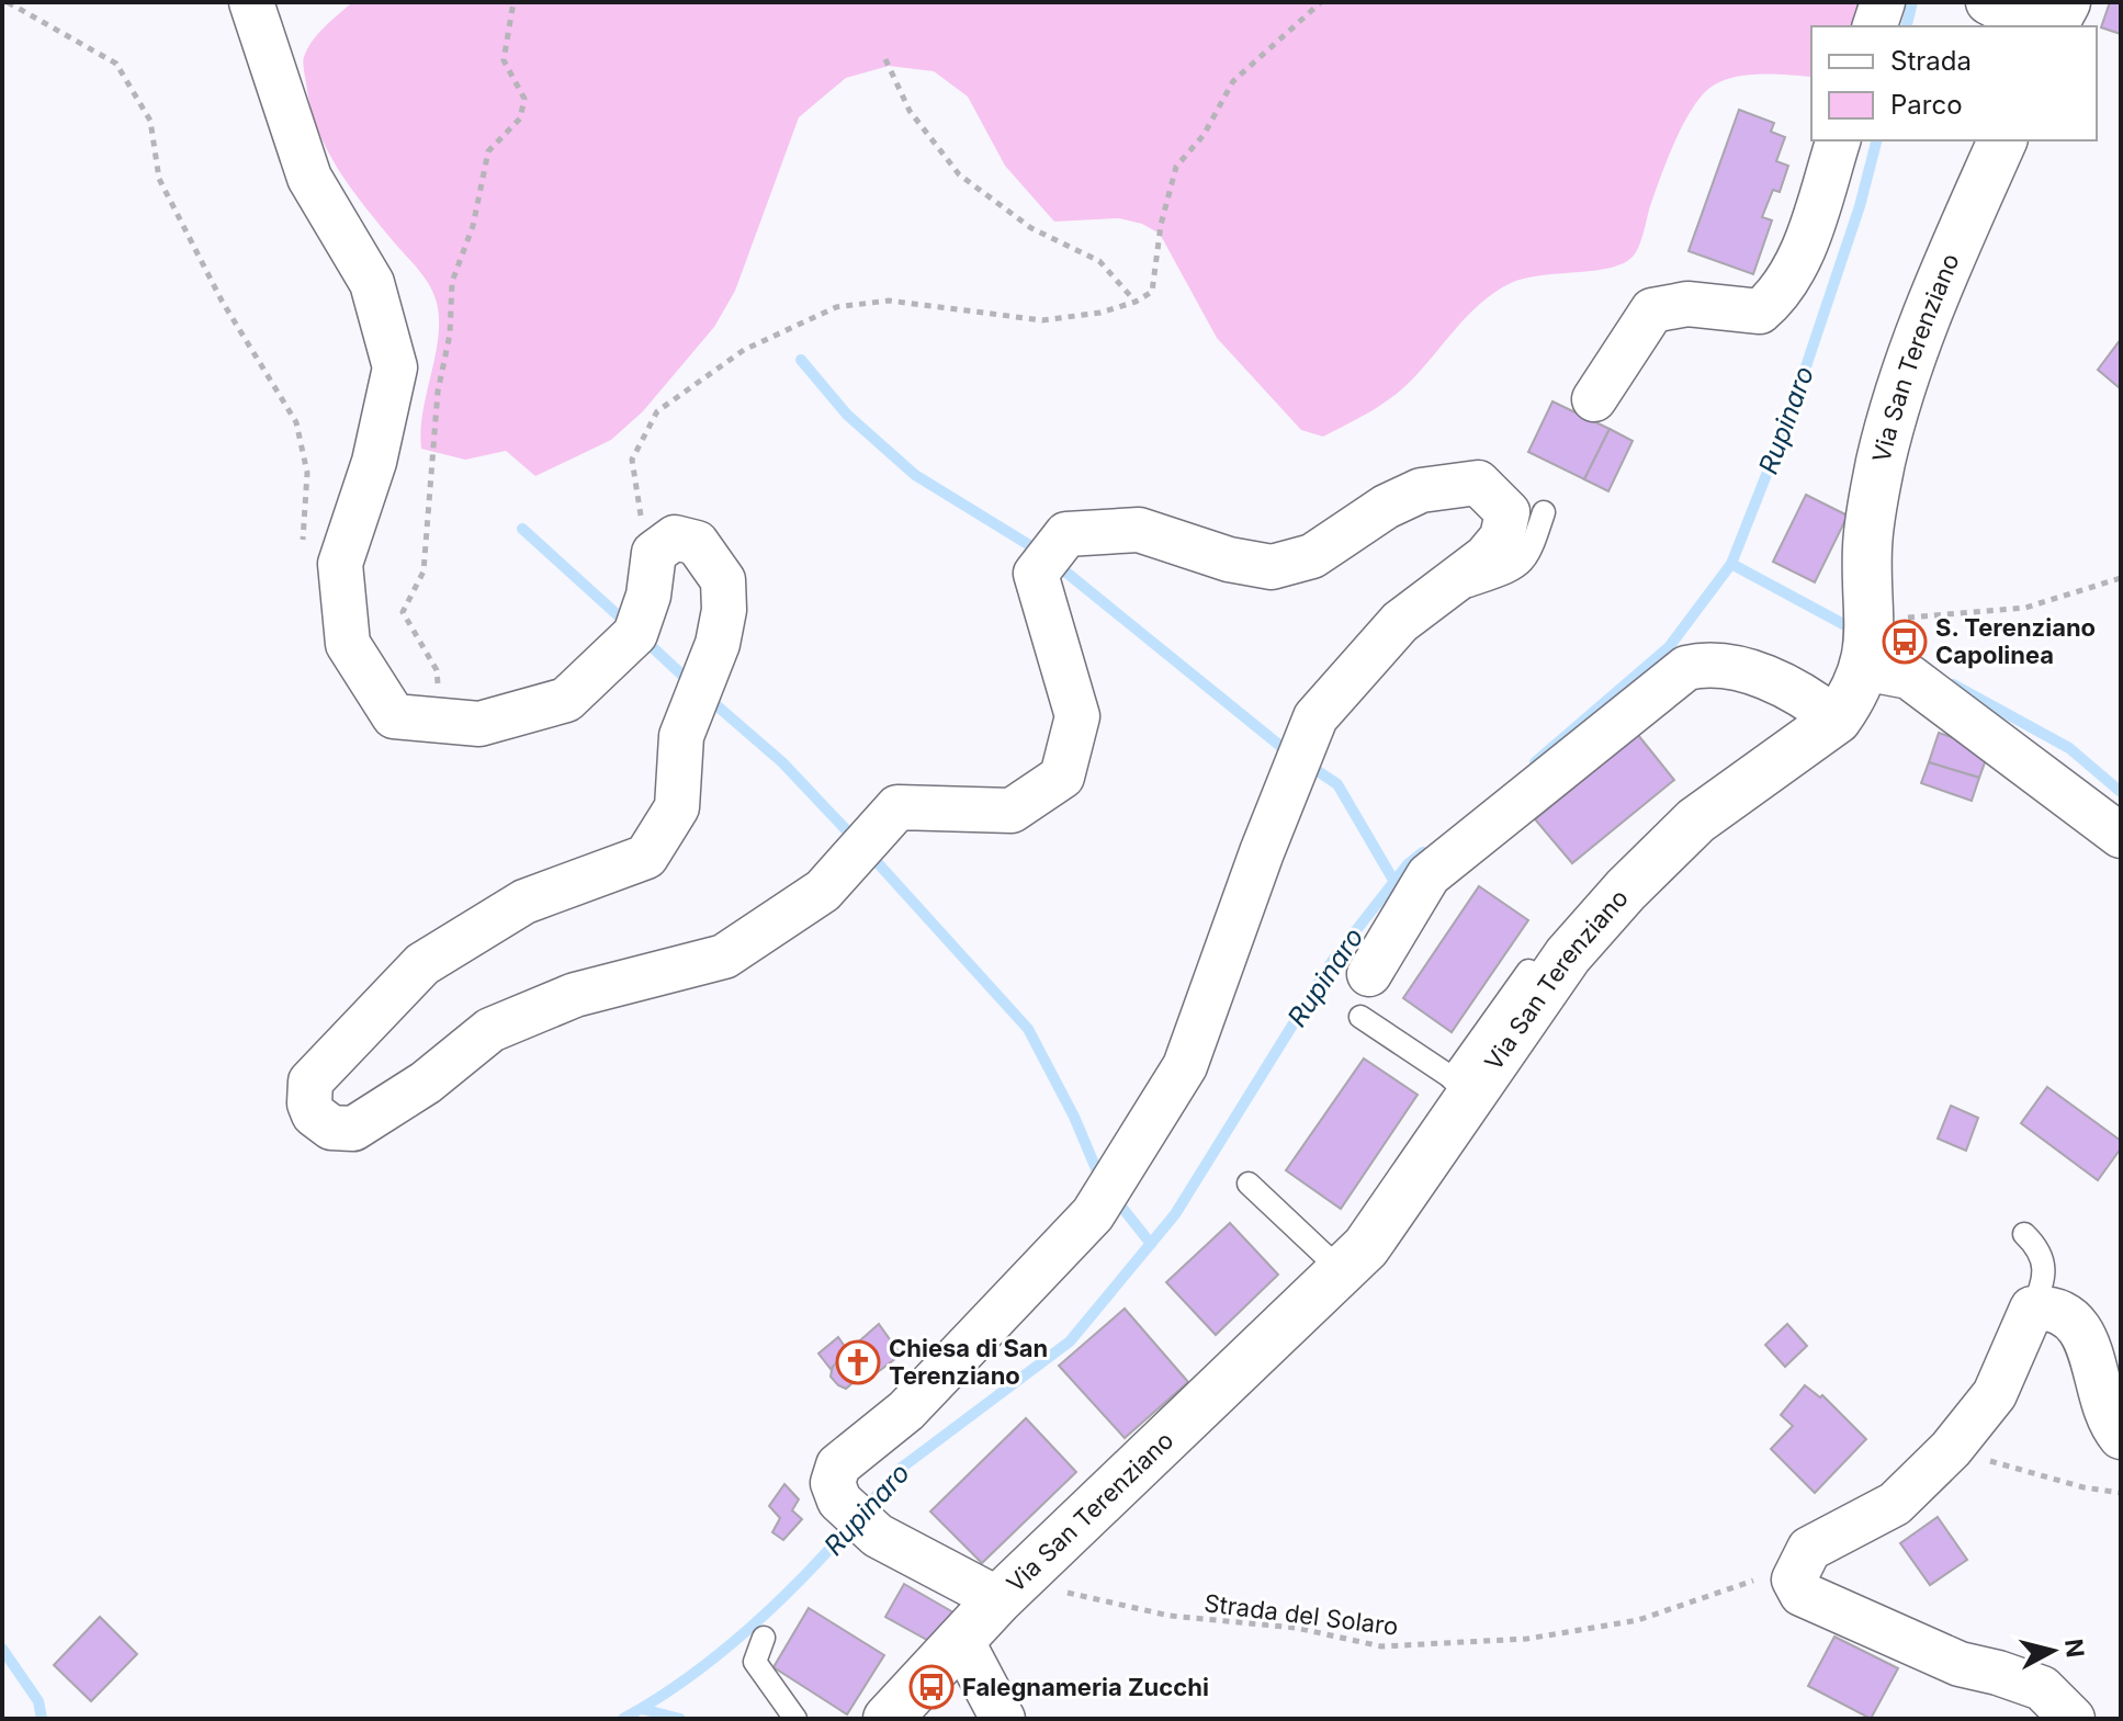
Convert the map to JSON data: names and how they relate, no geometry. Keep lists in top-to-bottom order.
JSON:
{
  "streets": {
    "street": ["Via San Terenziano"],
    "path": ["Strada del Solaro"]
  },
  "water": ["Rupinaro"],
  "places": {
    "bus stop": ["S. Terenziano Capolinea", "Falegnameria Zucchi"],
    "church": ["Chiesa di San Terenziano"]
  },
  "legend": ["Strada", "Parco"],
  "north": "right"
}
